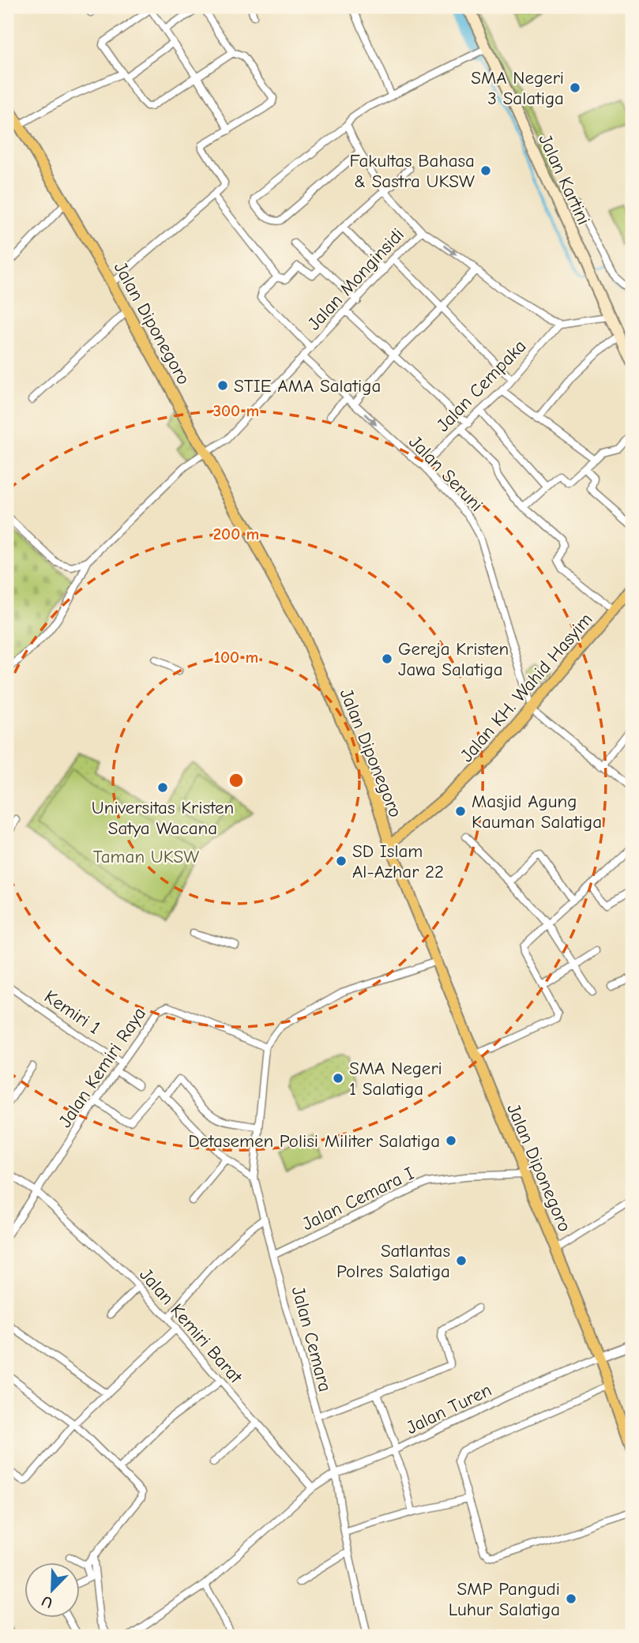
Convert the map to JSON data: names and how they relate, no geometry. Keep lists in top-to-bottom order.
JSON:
{
  "streets": {
    "main road": ["Jalan Kartini", "Jalan Diponegoro", "Jalan KH. Wahid Hasyim"],
    "street": [
      "Jalan Monginsidi",
      "Jalan Cempaka",
      "Jalan Seruni",
      "Kemiri 1",
      "Jalan Kemiri Raya",
      "Jalan Cemara I",
      "Jalan Kemiri Barat",
      "Jalan Cemara",
      "Jalan Turen"
    ]
  },
  "crossings": [
    ["Jalan Monginsidi", "Jalan Diponegoro"],
    ["Jalan Monginsidi", "Jalan Cempaka"],
    ["Jalan Monginsidi", "Jalan Seruni"],
    ["Jalan Diponegoro", "Jalan KH. Wahid Hasyim"],
    ["Jalan Diponegoro", "Jalan Cemara I"],
    ["Jalan Diponegoro", "Jalan Turen"],
    ["Jalan Cempaka", "Jalan Seruni"],
    ["Jalan Seruni", "Jalan KH. Wahid Hasyim"],
    ["Kemiri 1", "Jalan Kemiri Raya"],
    ["Jalan Kemiri Raya", "Jalan Kemiri Barat"],
    ["Jalan Kemiri Raya", "Jalan Cemara"],
    ["Jalan Cemara I", "Jalan Cemara"],
    ["Jalan Kemiri Barat", "Jalan Turen"],
    ["Jalan Cemara", "Jalan Turen"]
  ],
  "parks": ["Taman UKSW"],
  "places": [
    "SMA Negeri 3 Salatiga",
    "Fakultas Bahasa & Sastra UKSW",
    "STIE AMA Salatiga",
    "Gereja Kristen Jawa Salatiga",
    "Universitas Kristen Satya Wacana",
    "Masjid Agung Kauman Salatiga",
    "SD Islam Al-Azhar 22",
    "SMA Negeri 1 Salatiga",
    "Detasemen Polisi Militer Salatiga",
    "Satlantas Polres Salatiga",
    "SMP Pangudi Luhur Salatiga"
  ],
  "north": "bottom left",
  "rings": ["300 m", "200 m", "100 m"]
}
